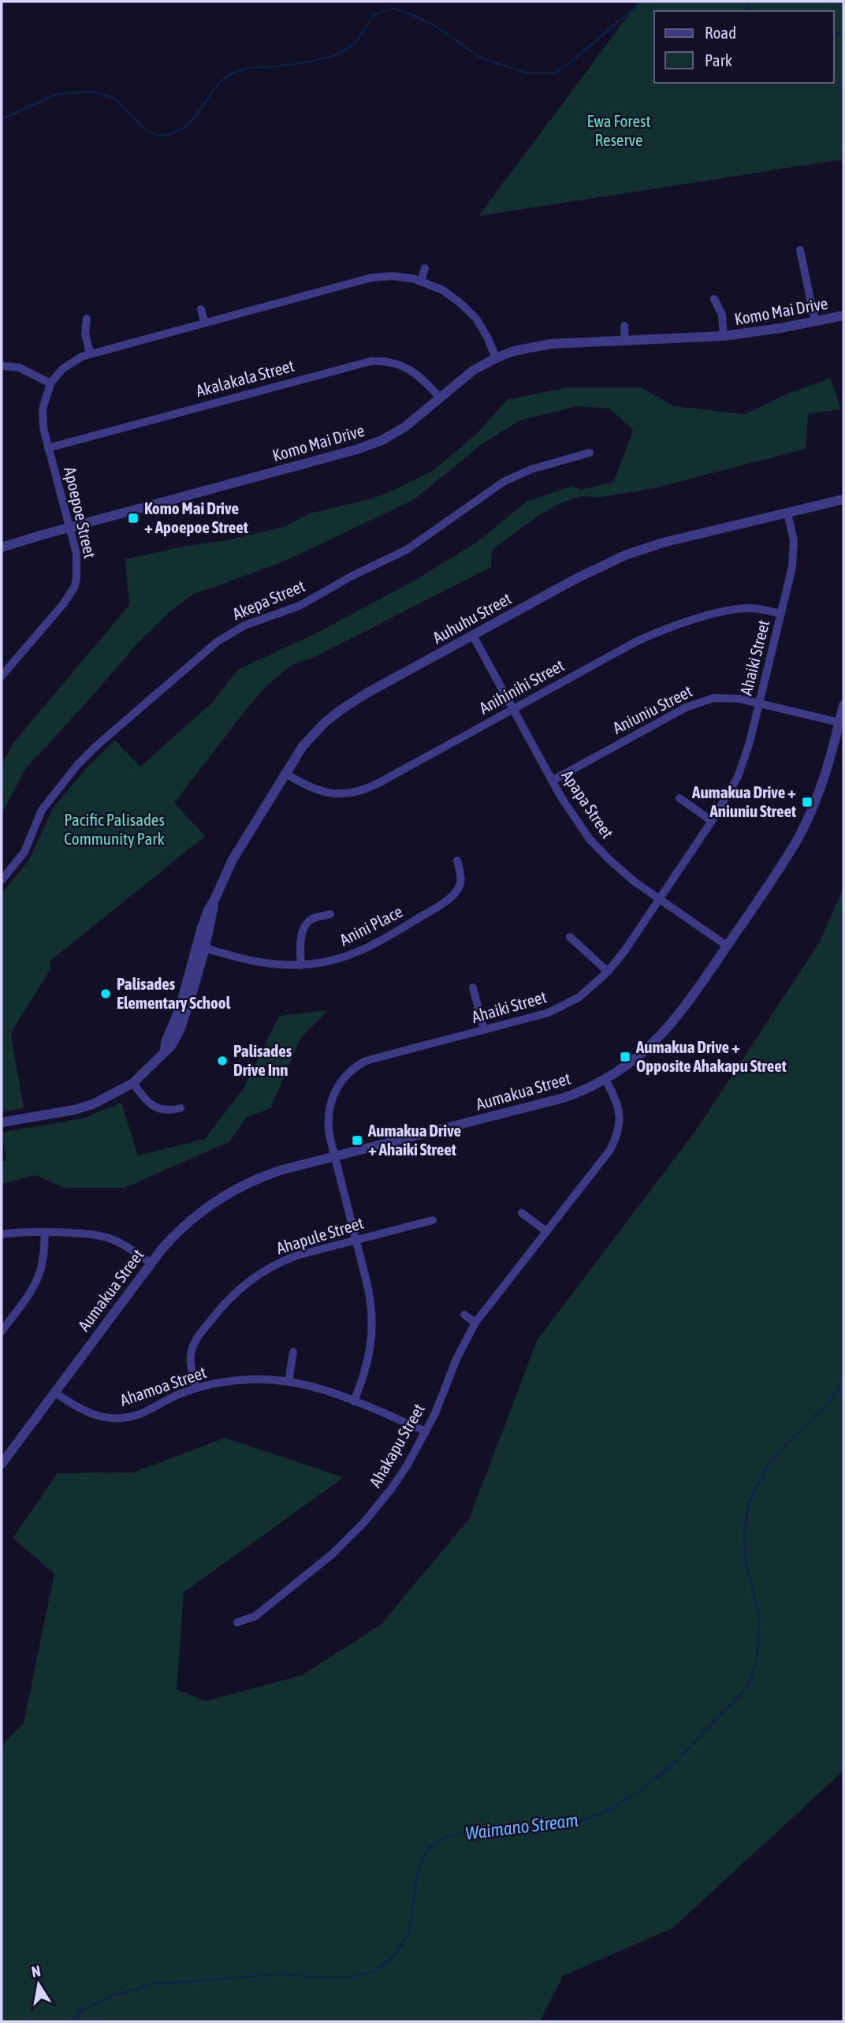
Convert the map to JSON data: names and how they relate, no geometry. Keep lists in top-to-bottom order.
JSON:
{
  "streets": {
    "street": [
      "Komo Mai Drive",
      "Akalakala Street",
      "Apoepoe Street",
      "Akepa Street",
      "Auhuhu Street",
      "Ahaiki Street",
      "Anihinihi Street",
      "Aniuniu Street",
      "Apapa Street",
      "Anini Place",
      "Aumakua Street",
      "Ahapule Street",
      "Ahamoa Street",
      "Ahakapu Street"
    ]
  },
  "crossings": [
    ["Komo Mai Drive", "Akalakala Street"],
    ["Komo Mai Drive", "Apoepoe Street"],
    ["Akalakala Street", "Apoepoe Street"],
    ["Auhuhu Street", "Ahaiki Street"],
    ["Auhuhu Street", "Anihinihi Street"],
    ["Auhuhu Street", "Apapa Street"],
    ["Auhuhu Street", "Anini Place"],
    ["Ahaiki Street", "Anihinihi Street"],
    ["Ahaiki Street", "Aniuniu Street"],
    ["Ahaiki Street", "Apapa Street"],
    ["Ahaiki Street", "Aumakua Street"],
    ["Ahaiki Street", "Ahapule Street"],
    ["Ahaiki Street", "Ahamoa Street"],
    ["Anihinihi Street", "Apapa Street"],
    ["Aniuniu Street", "Apapa Street"],
    ["Aniuniu Street", "Aumakua Street"],
    ["Apapa Street", "Aumakua Street"],
    ["Aumakua Street", "Ahamoa Street"],
    ["Aumakua Street", "Ahakapu Street"],
    ["Ahapule Street", "Ahamoa Street"],
    ["Ahamoa Street", "Ahakapu Street"]
  ],
  "water": ["Waimano Stream"],
  "parks": ["Ewa Forest Reserve", "Pacific Palisades Community Park"],
  "places": {
    "transit": [
      "Komo Mai Drive + Apoepoe Street",
      "Aumakua Drive + Aniuniu Street",
      "Aumakua Drive + Opposite Ahakapu Street",
      "Aumakua Drive + Ahaiki Street"
    ],
    "other": ["Palisades Elementary School", "Palisades Drive Inn"]
  },
  "legend": ["Road", "Park"],
  "north": "top"
}
